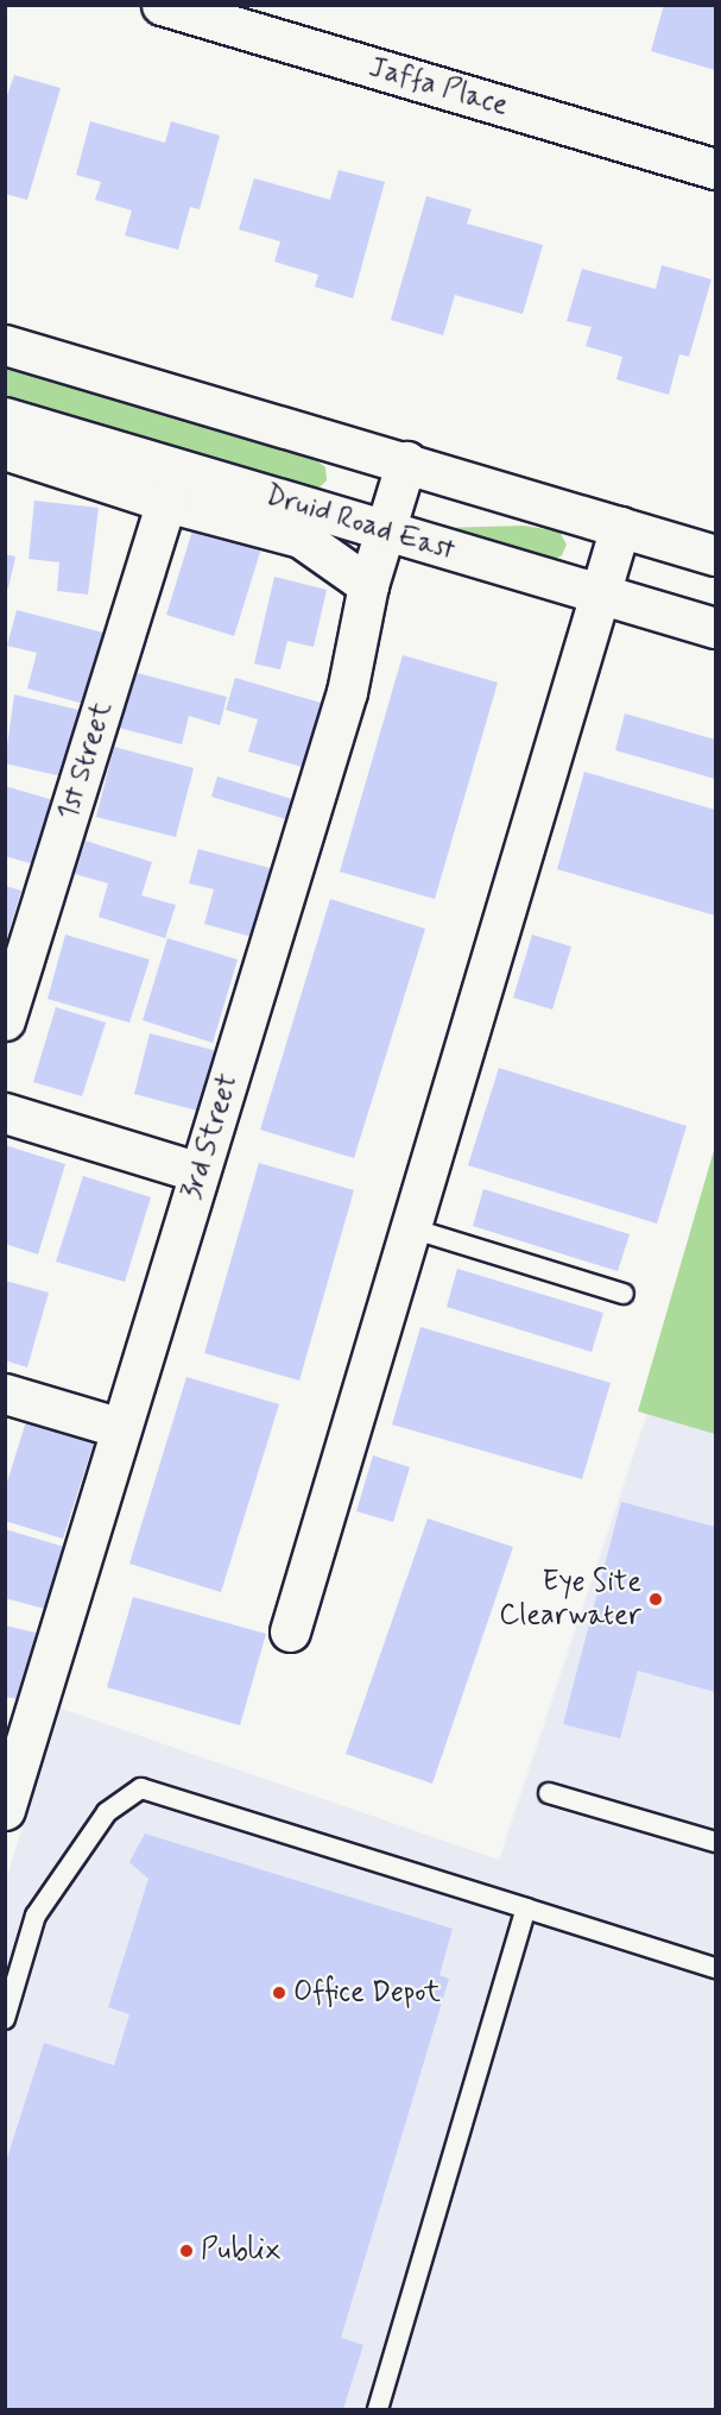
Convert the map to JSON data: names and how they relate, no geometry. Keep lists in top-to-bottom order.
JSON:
{
  "streets": {
    "street": [
      "Jaffa Place",
      "Druid Road East",
      "1st Street",
      "3rd Street"
    ]
  },
  "crossings": [
    ["Druid Road East", "3rd Street"]
  ],
  "places": ["Eye Site Clearwater", "Office Depot", "Publix"]
}
